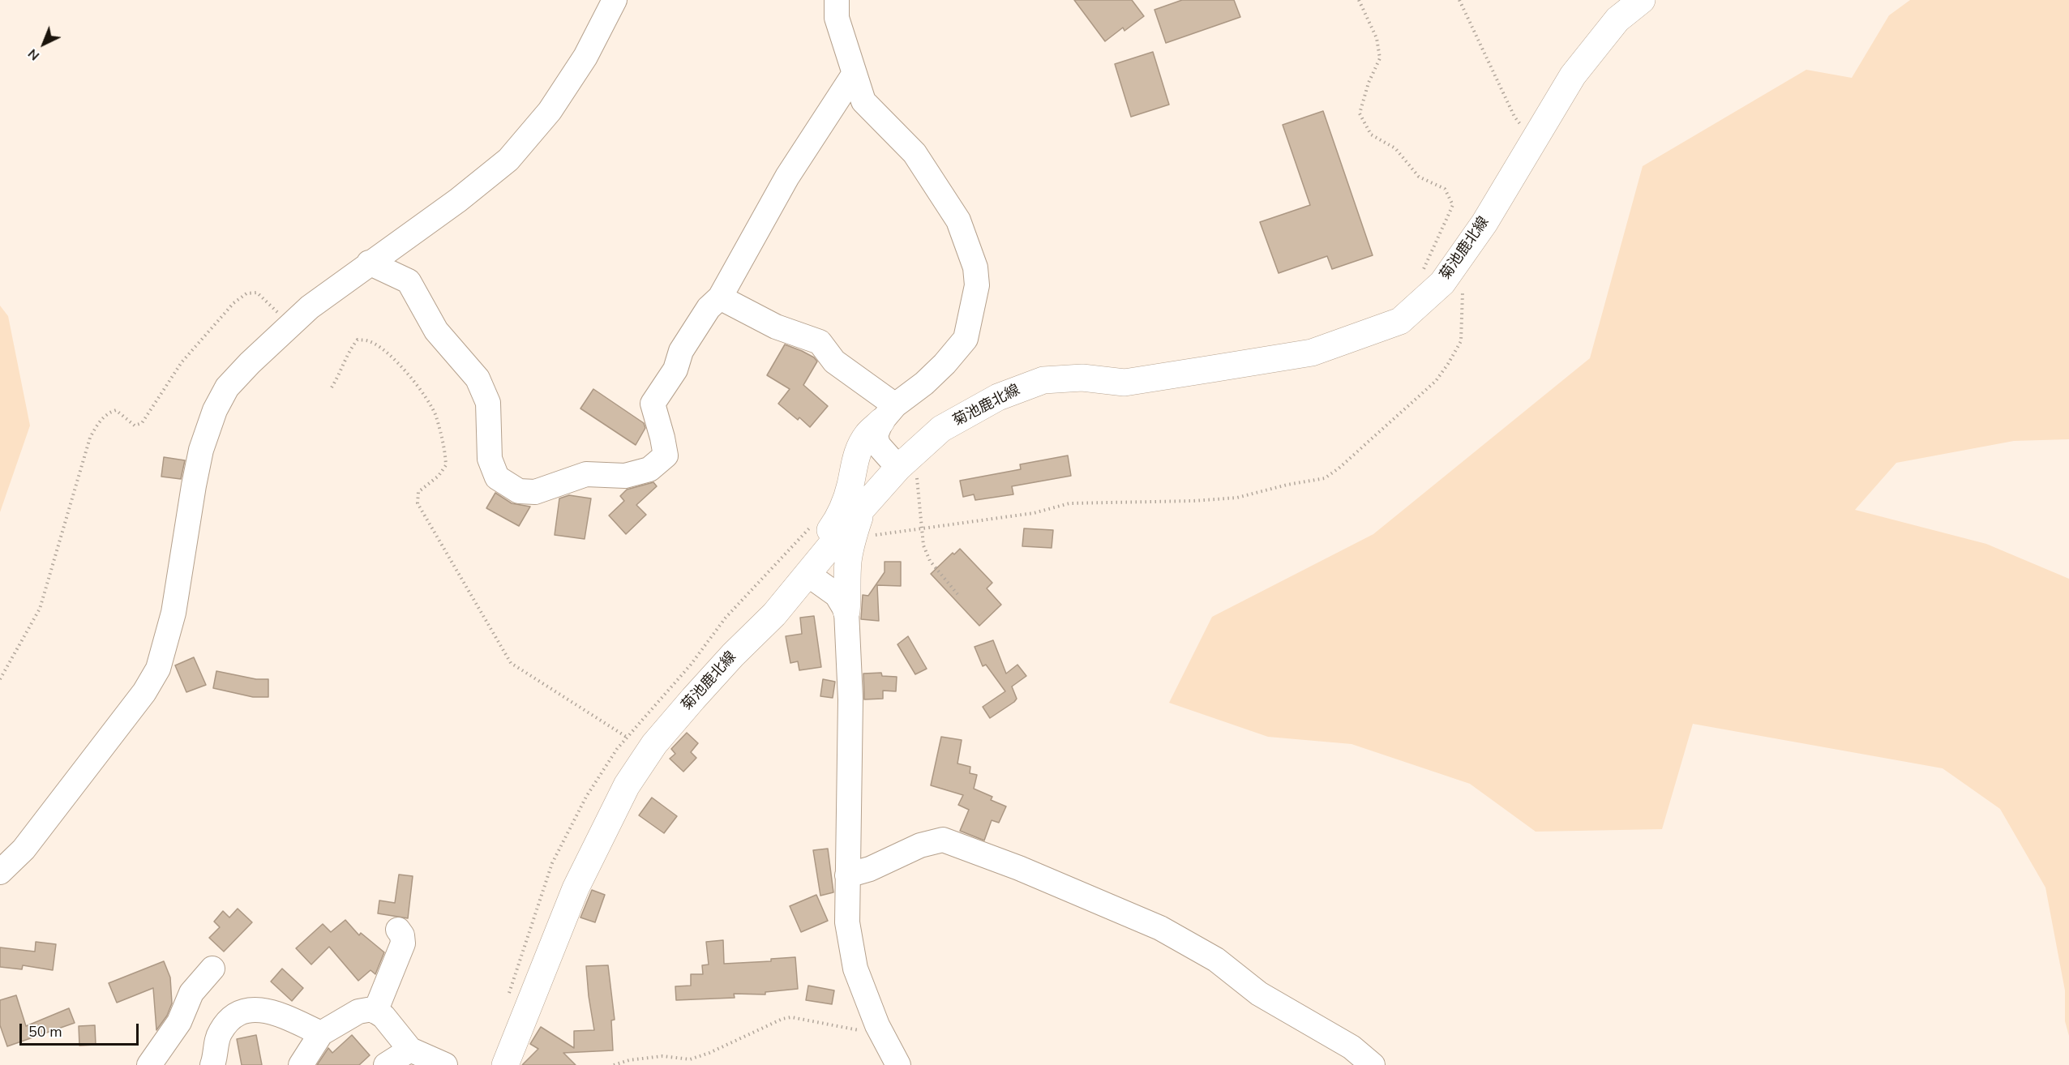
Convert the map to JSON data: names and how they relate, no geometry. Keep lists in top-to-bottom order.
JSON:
{
  "streets": {
    "main road": ["菊池鹿北線"]
  },
  "scale_bar": "50 m",
  "north": "bottom left"
}
